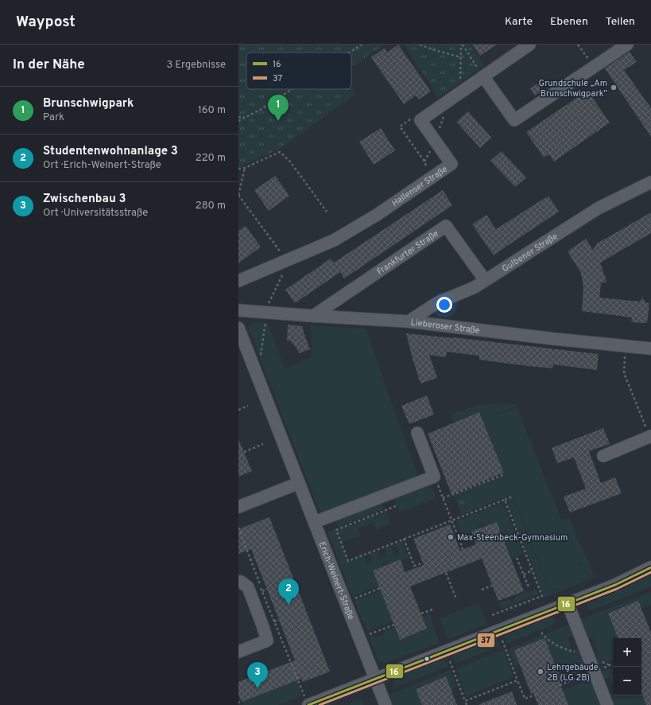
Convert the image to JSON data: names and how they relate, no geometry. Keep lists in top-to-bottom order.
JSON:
{
  "streets": {
    "street": [
      "Hallenser Straße",
      "Frankfurter Straße",
      "Gulbener Straße",
      "Lieberoser Straße",
      "Erich-Weinert-Straße"
    ]
  },
  "crossings": [
    ["Frankfurter Straße", "Gulbener Straße"],
    ["Frankfurter Straße", "Lieberoser Straße"],
    ["Gulbener Straße", "Lieberoser Straße"]
  ],
  "places": ["Grundschule „Am Brunschwigpark”", "Max-Steenbeck-Gymnasium", "Lehrgebäude 2B (LG 2B)"],
  "lines": ["transit line 16", "transit line 37"],
  "legend": ["16", "37"],
  "page": {
    "header": "Waypost",
    "nav": ["Karte", "Ebenen", "Teilen"],
    "heading": ["In der Nähe", "3 Ergebnisse"],
    "list": [
      {
        "mark": "1",
        "name": "Brunschwigpark",
        "note": "Park",
        "value": "160 m"
      },
      {
        "mark": "2",
        "name": "Studentenwohnanlage 3",
        "note": "Ort · Erich-Weinert-Straße",
        "value": "220 m"
      },
      {
        "mark": "3",
        "name": "Zwischenbau 3",
        "note": "Ort · Universitätsstraße",
        "value": "280 m"
      }
    ],
    "pins": ["1", "2", "3"],
    "map_buttons": ["+", "−"]
  }
}
